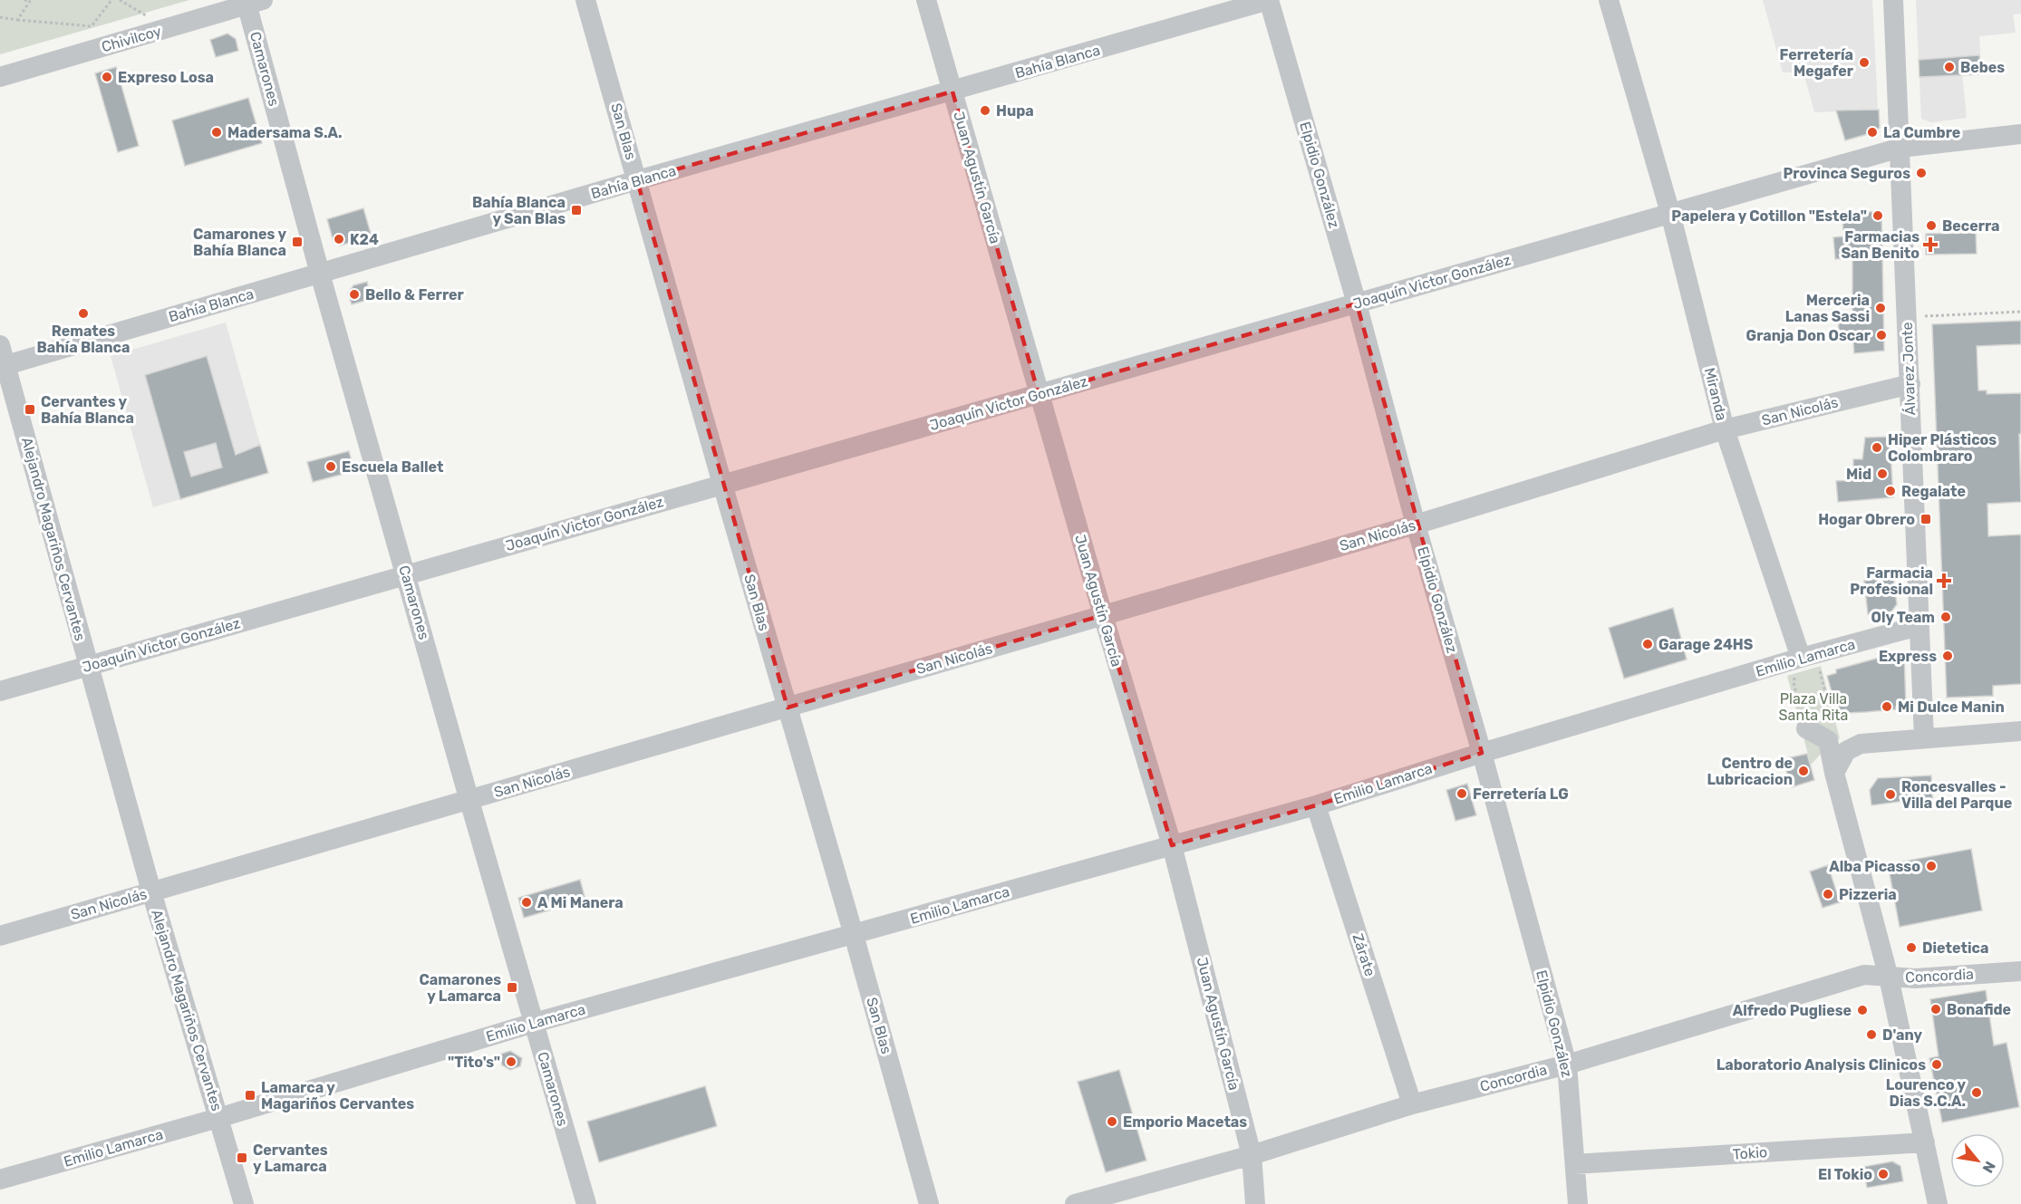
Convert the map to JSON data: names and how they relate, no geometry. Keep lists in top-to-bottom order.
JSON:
{
  "streets": {
    "street": [
      "Chivilcoy",
      "Bahía Blanca",
      "Camarones",
      "San Blas",
      "Elpidio González",
      "Juan Agustín García",
      "Joaquín Victor González",
      "Álvarez Jonte",
      "Miranda",
      "San Nicolás",
      "Alejandro Magariños Cervantes",
      "Emilio Lamarca",
      "Zárate",
      "Concordia",
      "Tokio"
    ]
  },
  "crossings": [
    ["Chivilcoy", "Camarones"],
    ["Bahía Blanca", "Camarones"],
    ["Bahía Blanca", "San Blas"],
    ["Bahía Blanca", "Elpidio González"],
    ["Bahía Blanca", "Juan Agustín García"],
    ["Bahía Blanca", "Alejandro Magariños Cervantes"],
    ["Camarones", "Joaquín Victor González"],
    ["Camarones", "San Nicolás"],
    ["Camarones", "Emilio Lamarca"],
    ["San Blas", "Joaquín Victor González"],
    ["San Blas", "San Nicolás"],
    ["San Blas", "Emilio Lamarca"],
    ["Elpidio González", "Joaquín Victor González"],
    ["Elpidio González", "San Nicolás"],
    ["Elpidio González", "Emilio Lamarca"],
    ["Elpidio González", "Concordia"],
    ["Elpidio González", "Tokio"],
    ["Juan Agustín García", "Joaquín Victor González"],
    ["Juan Agustín García", "San Nicolás"],
    ["Juan Agustín García", "Emilio Lamarca"],
    ["Juan Agustín García", "Concordia"],
    ["Joaquín Victor González", "Álvarez Jonte"],
    ["Joaquín Victor González", "Miranda"],
    ["Joaquín Victor González", "Alejandro Magariños Cervantes"],
    ["Álvarez Jonte", "San Nicolás"],
    ["Álvarez Jonte", "Emilio Lamarca"],
    ["Miranda", "San Nicolás"],
    ["Miranda", "Emilio Lamarca"],
    ["San Nicolás", "Alejandro Magariños Cervantes"],
    ["Alejandro Magariños Cervantes", "Emilio Lamarca"],
    ["Emilio Lamarca", "Zárate"],
    ["Zárate", "Concordia"]
  ],
  "parks": ["Plaza Villa Santa Rita"],
  "places": {
    "other": [
      "Ferretería Megafer",
      "Bebes",
      "Expreso Losa",
      "Hupa",
      "Madersama S.A.",
      "La Cumbre",
      "Provinca Seguros",
      "Papelera y Cotillon \"Estela\"",
      "Becerra",
      "K24",
      "Bello & Ferrer",
      "Merceria Lanas Sassi",
      "Remates Bahía Blanca",
      "Granja Don Oscar",
      "Hiper Plásticos Colombraro",
      "Escuela Ballet",
      "Mid",
      "Regalate",
      "Oly Team",
      "Garage 24HS",
      "Express",
      "Mi Dulce Manin",
      "Centro de Lubricacion",
      "Ferretería LG",
      "Roncesvalles - Villa del Parque",
      "Alba Picasso",
      "Pizzeria",
      "A Mi Manera",
      "Dietetica",
      "Bonafide",
      "Alfredo Pugliese",
      "D'any",
      "\"Tito's\"",
      "Laboratorio Analysis Clinicos",
      "Lourenco y Dias S.C.A.",
      "Emporio Macetas",
      "El Tokio"
    ],
    "transit": [
      "Bahía Blanca y San Blas",
      "Camarones y Bahía Blanca",
      "Cervantes y Bahía Blanca",
      "Hogar Obrero",
      "Camarones y Lamarca",
      "Lamarca y Magariños Cervantes",
      "Cervantes y Lamarca"
    ],
    "health": ["Farmacias San Benito", "Farmacia Profesional"]
  },
  "north": "bottom right"
}
